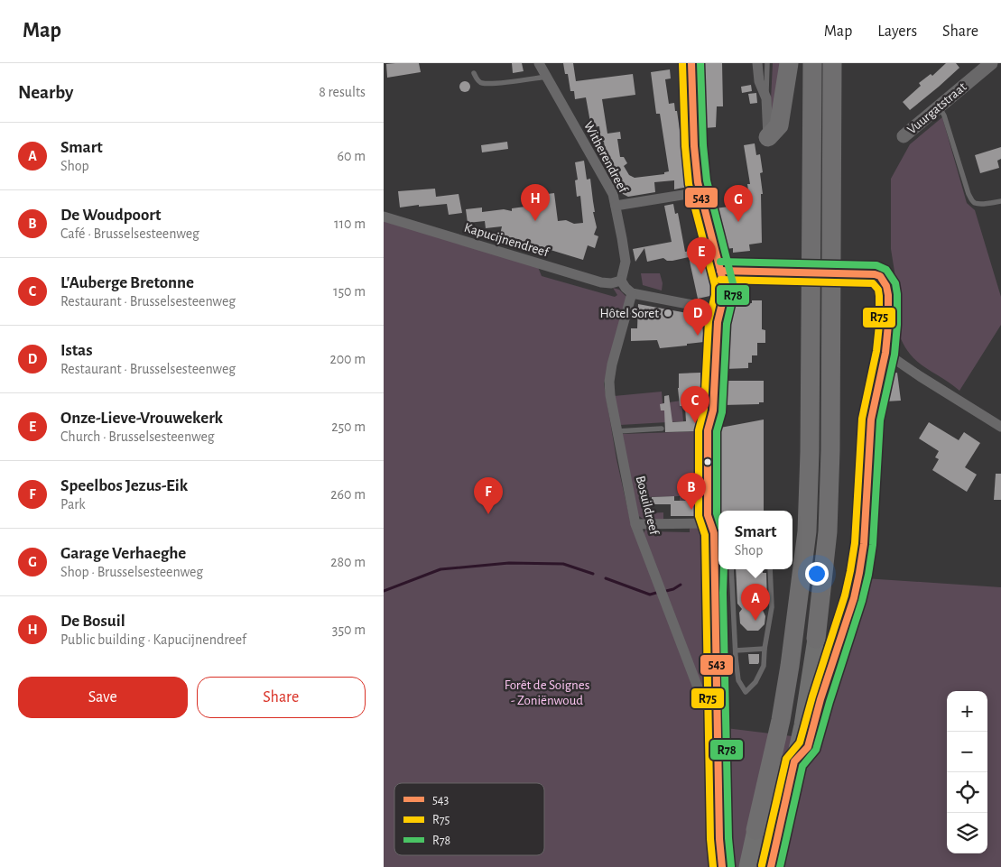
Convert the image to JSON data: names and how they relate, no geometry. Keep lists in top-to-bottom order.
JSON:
{
  "streets": {
    "street": [
      "Vuurgatstraat",
      "Witherendreef",
      "Kapucijnendreef",
      "Bosuildreef"
    ]
  },
  "crossings": [
    ["Witherendreef", "Kapucijnendreef"]
  ],
  "parks": ["Forêt de Soignes - Zoniënwoud"],
  "places": ["Hôtel Soret"],
  "lines": ["transit line 543", "transit line R75", "transit line R78"],
  "legend": ["543", "R75", "R78"],
  "page": {
    "header": "Map",
    "nav": ["Map", "Layers", "Share"],
    "heading": ["Nearby", "8 results"],
    "list": [
      {
        "mark": "A",
        "name": "Smart",
        "note": "Shop",
        "value": "60 m"
      },
      {
        "mark": "B",
        "name": "De Woudpoort",
        "note": "Café · Brusselsesteenweg",
        "value": "110 m"
      },
      {
        "mark": "C",
        "name": "L'Auberge Bretonne",
        "note": "Restaurant · Brusselsesteenweg",
        "value": "150 m"
      },
      {
        "mark": "D",
        "name": "Istas",
        "note": "Restaurant · Brusselsesteenweg",
        "value": "200 m"
      },
      {
        "mark": "E",
        "name": "Onze-Lieve-Vrouwekerk",
        "note": "Church · Brusselsesteenweg",
        "value": "250 m"
      },
      {
        "mark": "F",
        "name": "Speelbos Jezus-Eik",
        "note": "Park",
        "value": "260 m"
      },
      {
        "mark": "G",
        "name": "Garage Verhaeghe",
        "note": "Shop · Brusselsesteenweg",
        "value": "280 m"
      },
      {
        "mark": "H",
        "name": "De Bosuil",
        "note": "Public building · Kapucijnendreef",
        "value": "350 m"
      }
    ],
    "pins": [
      "H",
      "G",
      "E",
      "D",
      "C",
      "B",
      "F",
      "A"
    ],
    "popup": ["Smart", "Shop"],
    "buttons": ["Save", "Share"],
    "map_buttons": ["+", "−"]
  }
}
